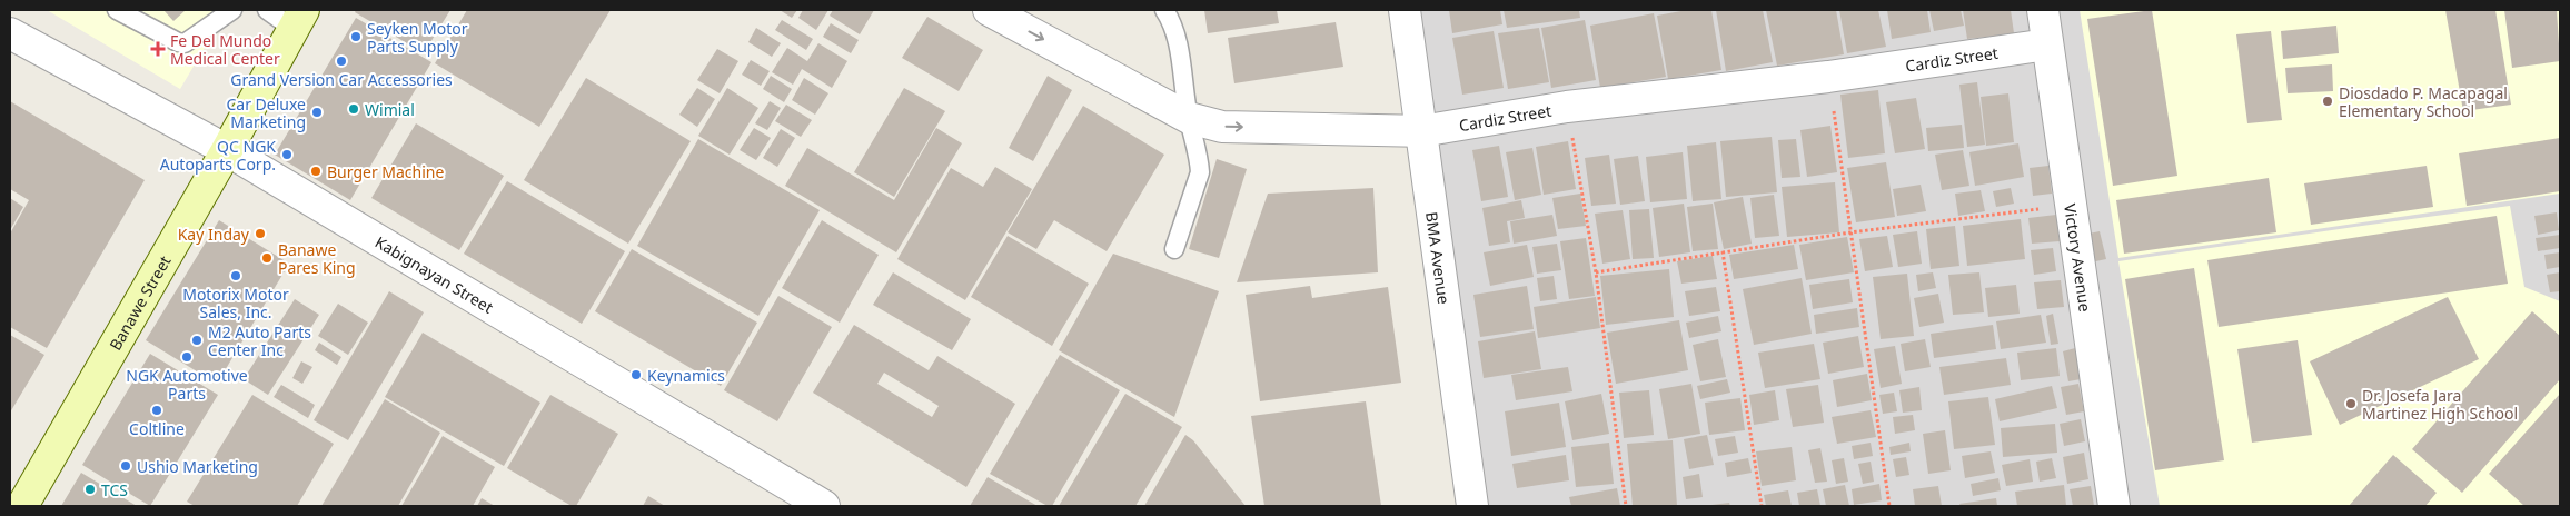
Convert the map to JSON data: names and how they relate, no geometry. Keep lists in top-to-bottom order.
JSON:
{
  "streets": {
    "main road": ["Banawe Street"],
    "street": [
      "Cardiz Street",
      "BMA Avenue",
      "Victory Avenue",
      "Kabignayan Street"
    ]
  },
  "crossings": [
    ["Cardiz Street", "BMA Avenue"],
    ["Cardiz Street", "Victory Avenue"],
    ["Kabignayan Street", "Banawe Street"]
  ],
  "one_way": ["Cardiz Street"],
  "places": {
    "other": [
      "Seyken Motor Parts Supply",
      "Grand Version Car Accessories",
      "Diosdado P. Macapagal Elementary School",
      "Wimial",
      "Car Deluxe Marketing",
      "QC NGK Autoparts Corp.",
      "Burger Machine",
      "Kay Inday",
      "Banawe Pares King",
      "Motorix Motor Sales, Inc.",
      "M2 Auto Parts Center Inc",
      "NGK Automotive Parts",
      "Keynamics",
      "Dr. Josefa Jara Martinez High School",
      "Coltline",
      "Ushio Marketing",
      "TCS"
    ],
    "health": ["Fe Del Mundo Medical Center"]
  }
}
